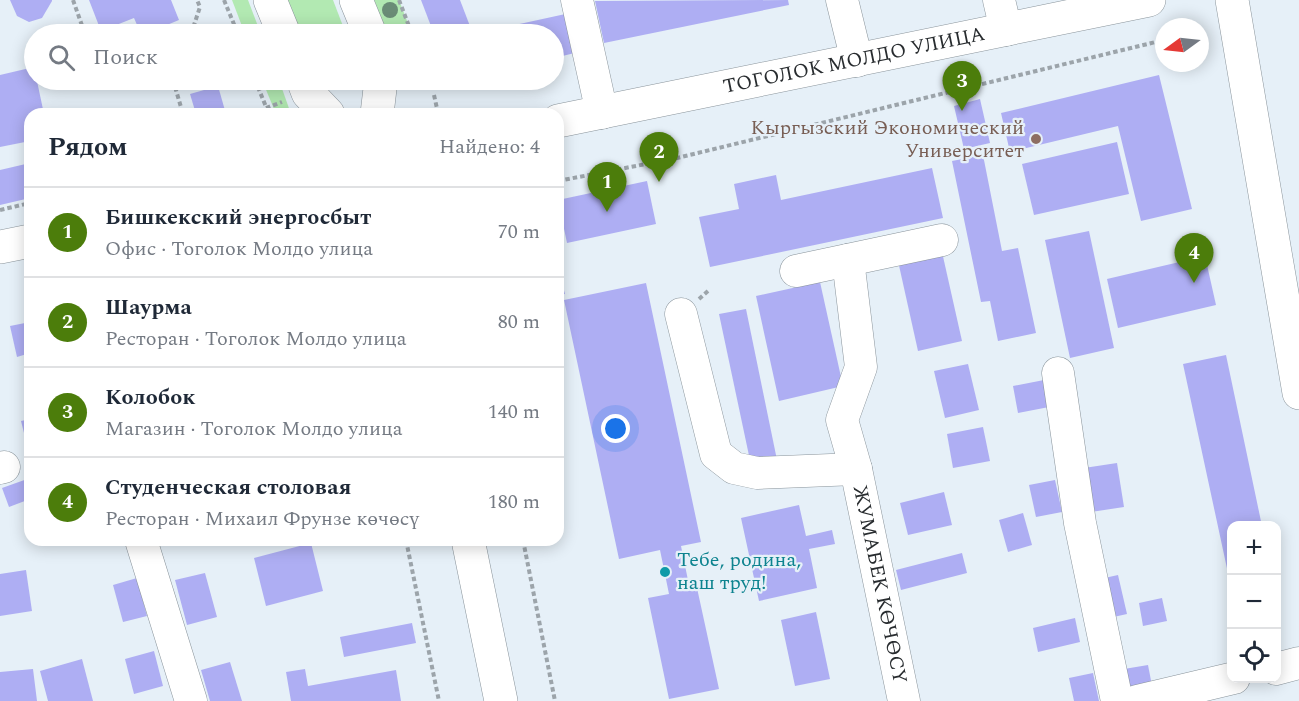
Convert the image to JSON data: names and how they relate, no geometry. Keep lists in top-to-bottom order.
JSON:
{
  "streets": {
    "main road": ["ТОГОЛОК МОЛДО УЛИЦА"],
    "street": ["ЖУМАБЕК КӨЧӨСҮ"]
  },
  "places": ["Кыргызский Экономический Университет", "Тебе, родина, наш труд!"],
  "north": "left",
  "page": {
    "search": "Поиск",
    "pins": [
      "3",
      "2",
      "1",
      "4"
    ],
    "heading": ["Рядом", "Найдено: 4"],
    "list": [
      {
        "mark": "1",
        "name": "Бишкекский энергосбыт",
        "note": "Офис · Тоголок Молдо улица",
        "value": "70 m"
      },
      {
        "mark": "2",
        "name": "Шаурма",
        "note": "Ресторан · Тоголок Молдо улица",
        "value": "80 m"
      },
      {
        "mark": "3",
        "name": "Колобок",
        "note": "Магазин · Тоголок Молдо улица",
        "value": "140 m"
      },
      {
        "mark": "4",
        "name": "Студенческая столовая",
        "note": "Ресторан · Михаил Фрунзе көчөсү",
        "value": "180 m"
      }
    ],
    "map_buttons": ["+", "−"]
  }
}
